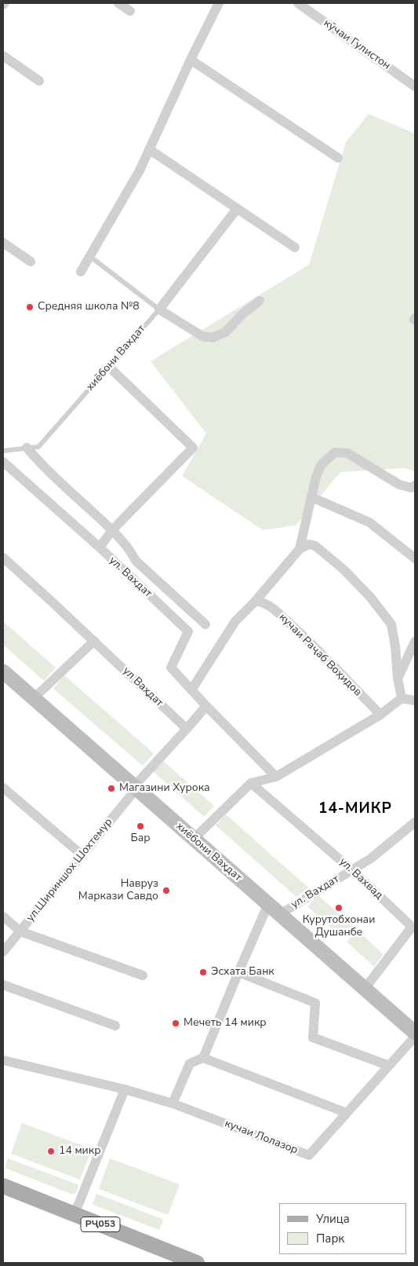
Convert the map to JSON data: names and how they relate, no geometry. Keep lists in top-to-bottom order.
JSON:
{
  "streets": {
    "main road": ["хиёбони Ваҳдат", "РҶ053"],
    "street": [
      "кӯчаи Гулистон",
      "ул. Вахдат",
      "кучаи Раҷаб Воҳидов",
      "ул Ваҳдат",
      "ул.Шириншох Шохтемур",
      "ул. Вахвад",
      "кучаи Лолазор"
    ],
    "lane": ["хиёбони Вахдат"]
  },
  "crossings": [
    ["ул. Вахдат", "хиёбони Ваҳдат"],
    ["ул. Вахдат", "ул. Вахвад"],
    ["хиёбони Ваҳдат", "ул.Шириншох Шохтемур"],
    ["хиёбони Ваҳдат", "ул. Вахвад"]
  ],
  "districts": ["14-МИКР"],
  "places": [
    "Средняя школа №8",
    "Магазини Хурока",
    "Бар",
    "Навруз Маркази Савдо",
    "Курутобхонаи Душанбе",
    "Эсхата Банк",
    "Мечеть 14 микр",
    "14 микр"
  ],
  "legend": ["Улица", "Парк"]
}
